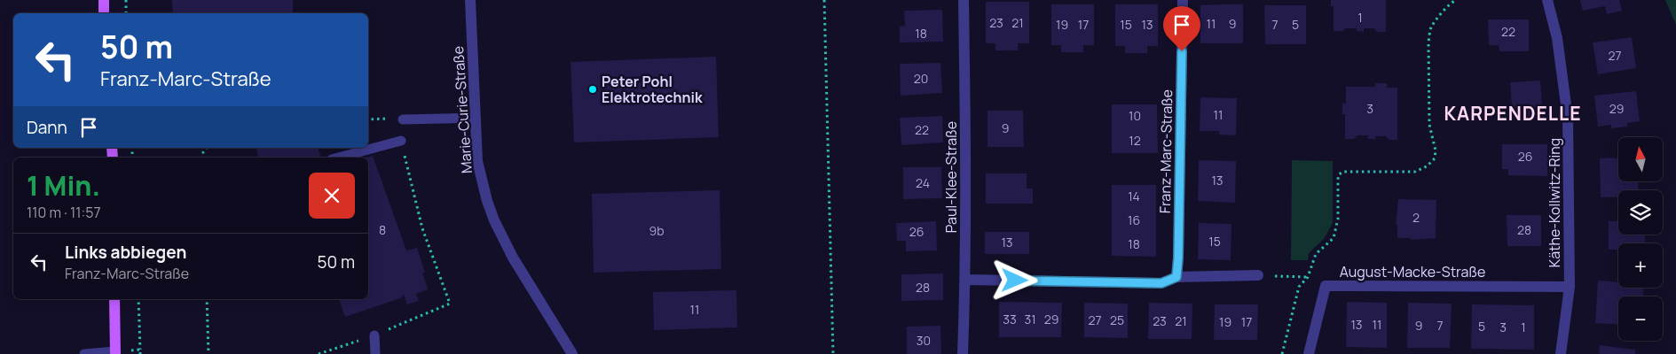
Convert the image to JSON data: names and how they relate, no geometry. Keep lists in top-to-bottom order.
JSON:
{
  "streets": {
    "street": [
      "Marie-Curie-Straße",
      "Franz-Marc-Straße",
      "Paul-Klee-Straße",
      "Käthe-Kollwitz-Ring",
      "August-Macke-Straße"
    ]
  },
  "crossings": [
    ["Käthe-Kollwitz-Ring", "August-Macke-Straße"]
  ],
  "districts": ["KARPENDELLE"],
  "places": ["Peter Pohl Elektrotechnik"],
  "house_numbers": [
    "1",
    "23",
    "21",
    "11",
    "9",
    "19",
    "17",
    "15",
    "13",
    "7",
    "5",
    "22",
    "18",
    "27",
    "20",
    "3",
    "29",
    "11",
    "10",
    "9",
    "22",
    "12",
    "26",
    "13",
    "24",
    "14",
    "2",
    "16",
    "8",
    "28",
    "9b",
    "26",
    "15",
    "13",
    "18",
    "28",
    "11",
    "33",
    "31",
    "29",
    "27",
    "25",
    "23",
    "21",
    "19",
    "17",
    "13",
    "11",
    "9",
    "7",
    "5",
    "3",
    "1",
    "30"
  ],
  "north": "top",
  "page": {
    "turn": ["50 m", "Franz-Marc-Straße"],
    "then": "Dann",
    "map_buttons": ["+", "−"],
    "heading": ["1 Min.", "110 m · 11:57"],
    "list": [
      {
        "name": "Links abbiegen",
        "note": "Franz-Marc-Straße",
        "value": "50 m"
      }
    ]
  }
}
